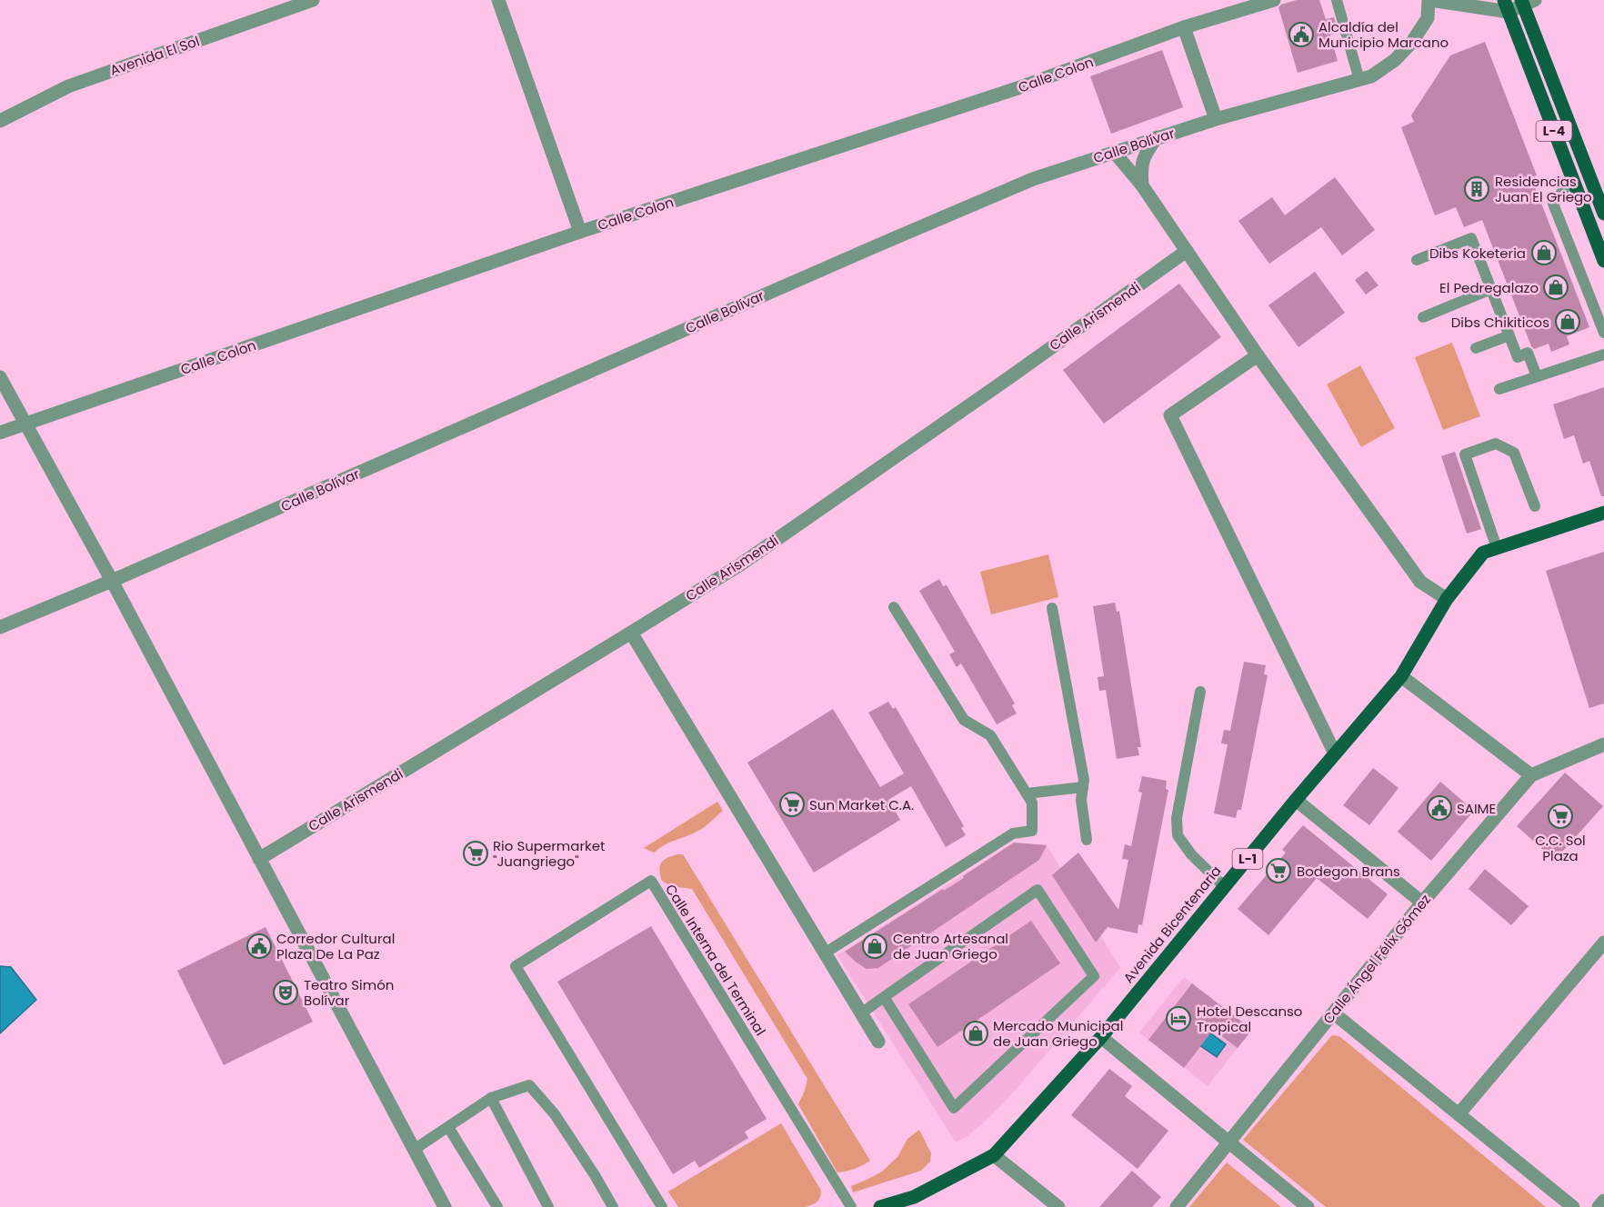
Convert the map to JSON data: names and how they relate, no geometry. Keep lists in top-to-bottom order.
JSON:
{
  "streets": {
    "main road": ["L-4", "L-1", "Avenida Bicentenaria"],
    "street": [
      "Avenida El Sol",
      "Calle Colon",
      "Calle Bolívar",
      "Calle Arismendi",
      "Calle Ángel Félix Gómez"
    ],
    "lane": ["Calle Interna del Terminal"]
  },
  "crossings": [
    ["L-4", "Calle Bolívar"]
  ],
  "places": {
    "public building": ["Alcaldía del Municipio Marcano", "SAIME", "Corredor Cultural Plaza De La Paz"],
    "building": ["Residencias Juan El Griego"],
    "shop": [
      "Dibs Koketeria",
      "El Pedregalazo",
      "Dibs Chikiticos",
      "Centro Artesanal de Juan Griego",
      "Mercado Municipal de Juan Griego"
    ],
    "supermarket": [
      "Sun Market C.A.",
      "C.C. Sol Plaza",
      "Rio Supermarket \"Juangriego\"",
      "Bodegon Brans"
    ],
    "theatre": ["Teatro Simón Bolívar"],
    "hotel": ["Hotel Descanso Tropical"]
  }
}
